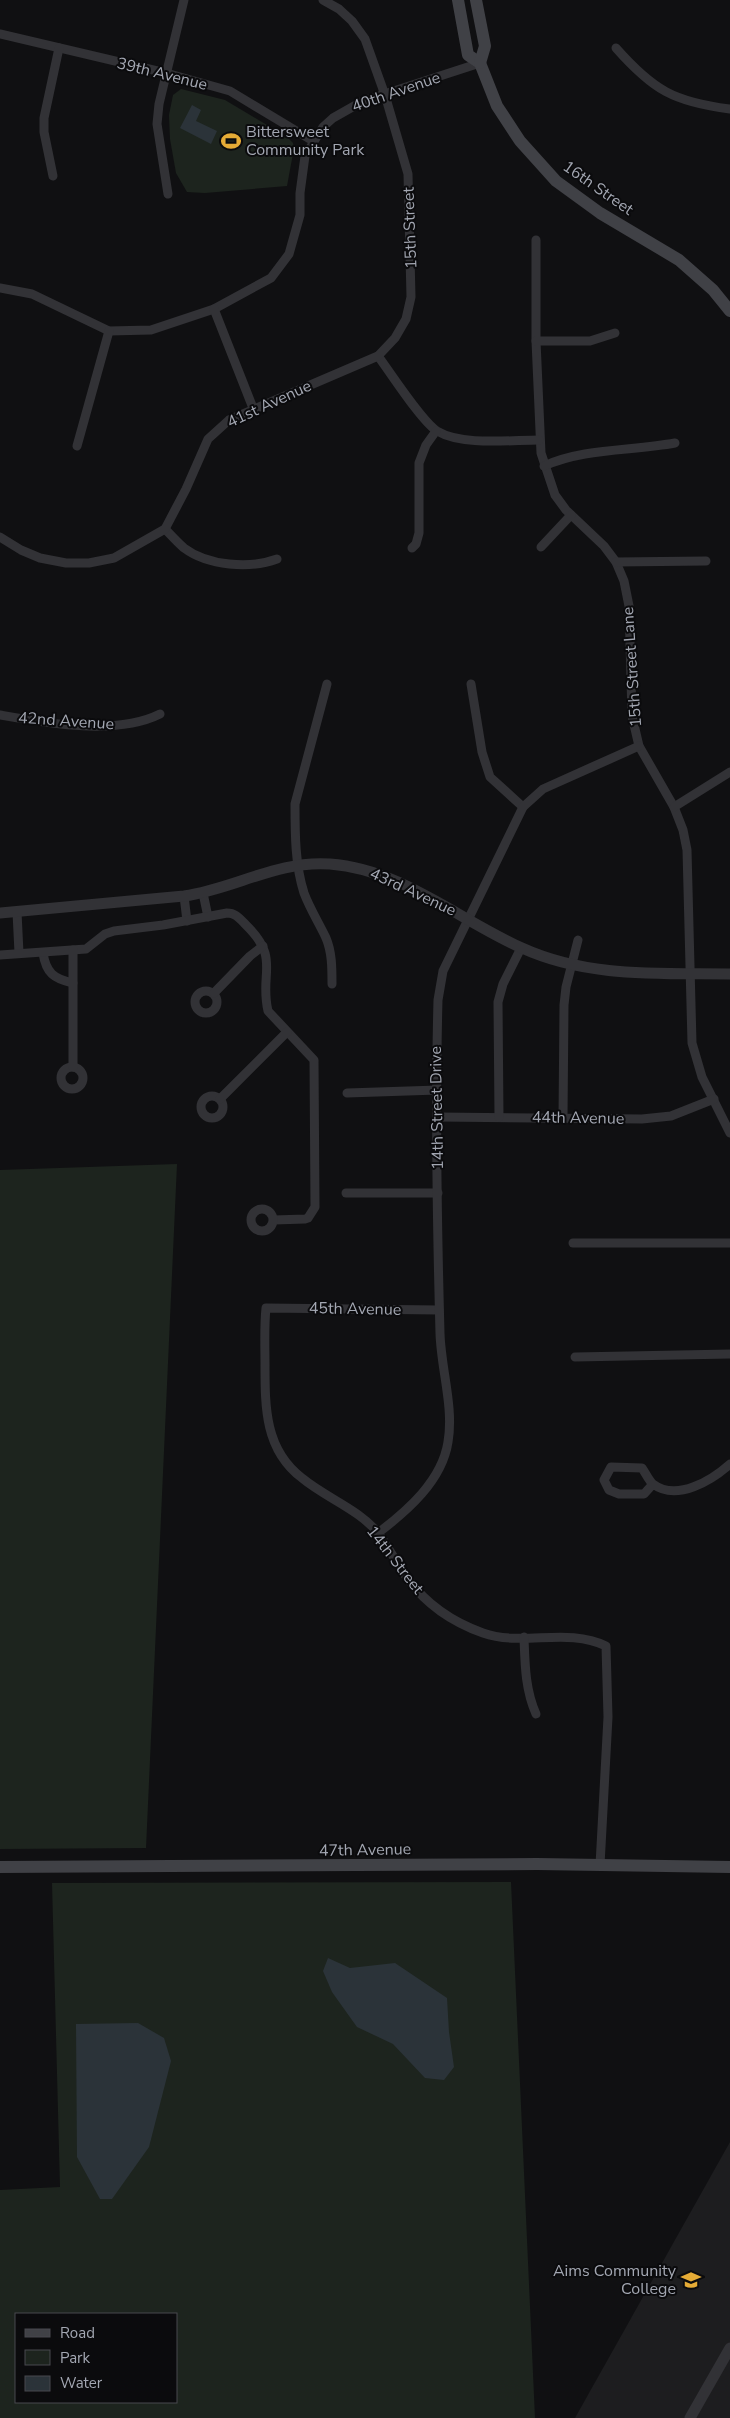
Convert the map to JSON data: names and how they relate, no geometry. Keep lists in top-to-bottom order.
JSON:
{
  "streets": {
    "main road": ["16th Street", "47th Avenue"],
    "street": [
      "39th Avenue",
      "40th Avenue",
      "15th Street",
      "41st Avenue",
      "15th Street Lane",
      "42nd Avenue",
      "43rd Avenue",
      "14th Street Drive",
      "44th Avenue",
      "45th Avenue",
      "14th Street"
    ]
  },
  "crossings": [
    ["39th Avenue", "40th Avenue"],
    ["40th Avenue", "16th Street"],
    ["40th Avenue", "15th Street"],
    ["15th Street", "41st Avenue"],
    ["15th Street Lane", "43rd Avenue"],
    ["15th Street Lane", "14th Street Drive"],
    ["15th Street Lane", "44th Avenue"],
    ["43rd Avenue", "14th Street Drive"],
    ["14th Street Drive", "44th Avenue"],
    ["14th Street Drive", "45th Avenue"],
    ["14th Street Drive", "14th Street"],
    ["45th Avenue", "14th Street"],
    ["14th Street", "47th Avenue"]
  ],
  "places": {
    "sports": ["Bittersweet Community Park"],
    "school or university": ["Aims Community College"]
  },
  "legend": ["Road", "Park", "Water"]
}
